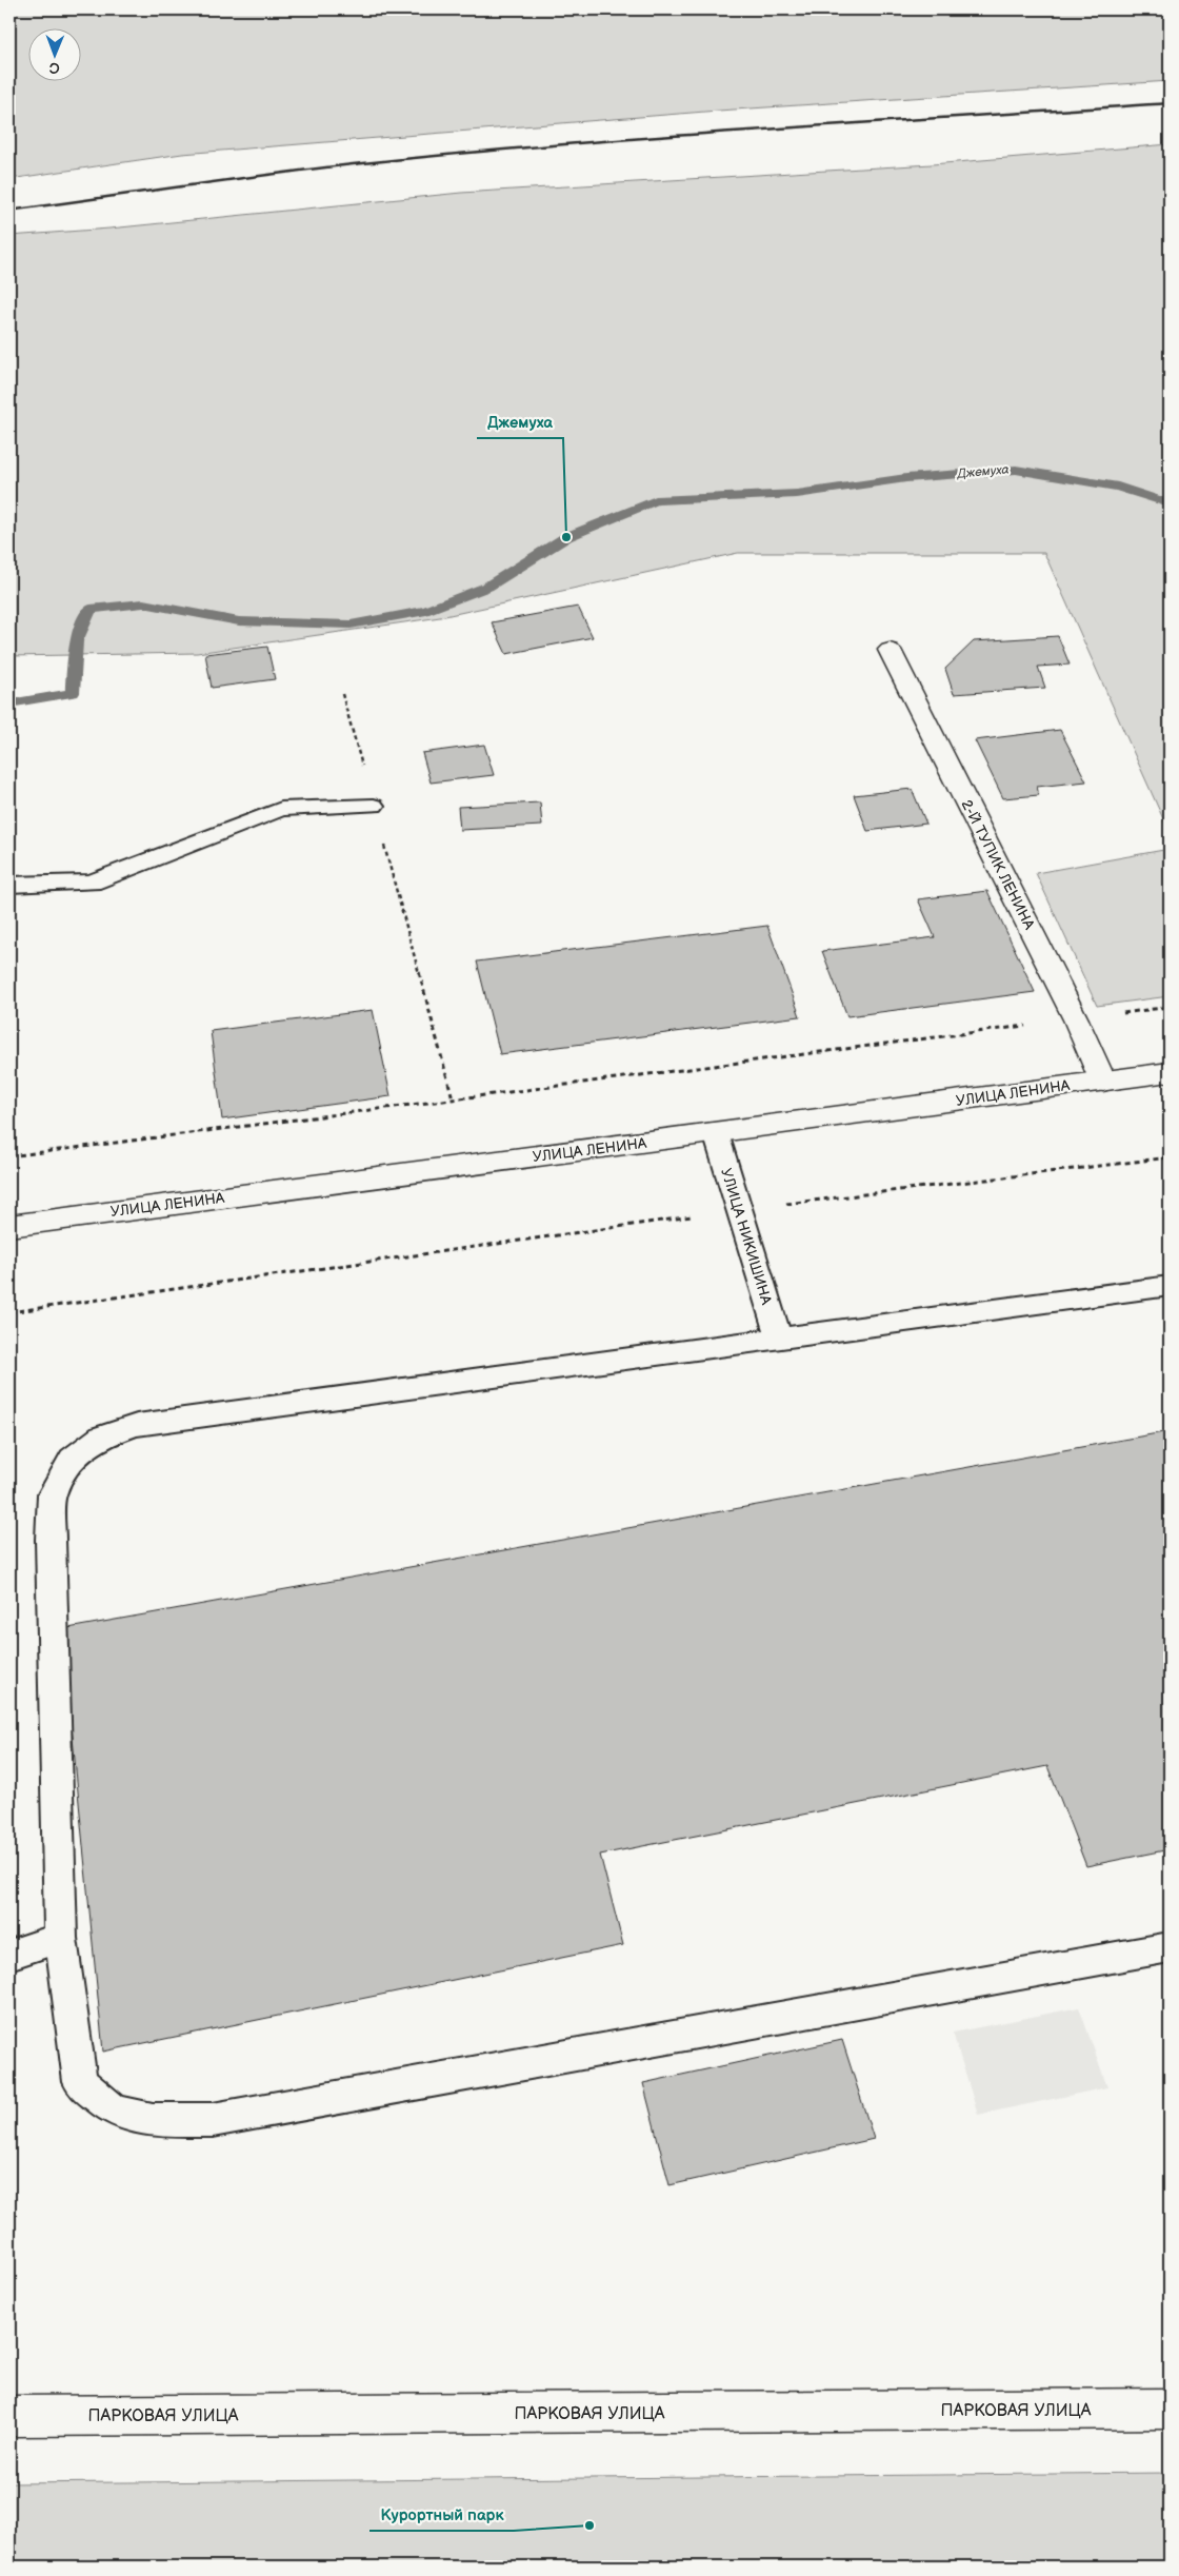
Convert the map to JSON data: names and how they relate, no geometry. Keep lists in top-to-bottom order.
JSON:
{
  "streets": {
    "street": ["2-Й ТУПИК ЛЕНИНА", "УЛИЦА ЛЕНИНА", "ПАРКОВАЯ УЛИЦА"],
    "lane": ["УЛИЦА НИКИШИНА"]
  },
  "crossings": [
    ["2-Й ТУПИК ЛЕНИНА", "УЛИЦА ЛЕНИНА"],
    ["УЛИЦА ЛЕНИНА", "УЛИЦА НИКИШИНА"]
  ],
  "water": ["Джемуха"],
  "places": ["Джемуха", "Курортный парк"],
  "north": "bottom"
}
